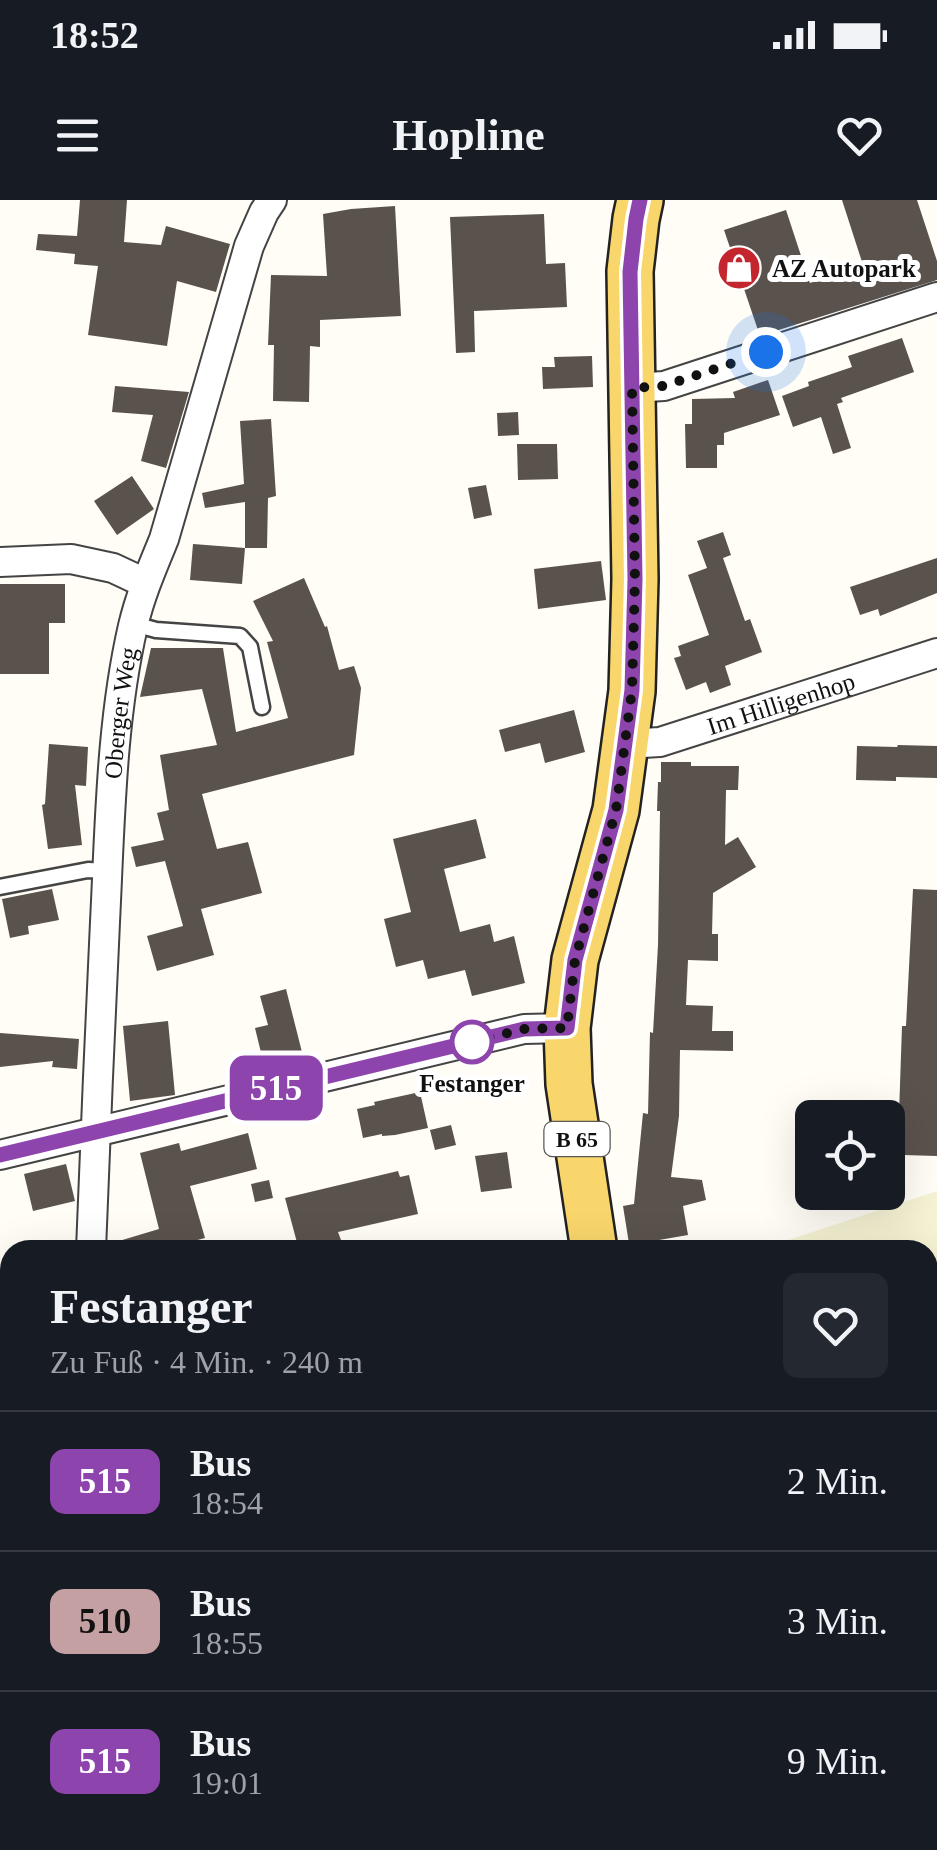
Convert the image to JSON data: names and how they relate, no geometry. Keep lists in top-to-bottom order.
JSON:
{
  "streets": {
    "main road": ["B 65"],
    "street": ["Im Hilligenhop", "Oberger Weg"]
  },
  "crossings": [
    ["Im Hilligenhop", "B 65"]
  ],
  "places": {
    "shop": ["AZ Autopark"],
    "other": ["Festanger"]
  },
  "lines": ["bus line 515"],
  "page": {
    "status": "18:52",
    "header": "Hopline",
    "on_map": "515",
    "heading": ["Festanger", "Zu Fuß · 4 Min. · 240 m"],
    "list": [
      {
        "mark": "515",
        "name": "Bus",
        "note": "18:54",
        "value": "2 Min."
      },
      {
        "mark": "510",
        "name": "Bus",
        "note": "18:55",
        "value": "3 Min."
      },
      {
        "mark": "515",
        "name": "Bus",
        "note": "19:01",
        "value": "9 Min."
      }
    ]
  }
}
